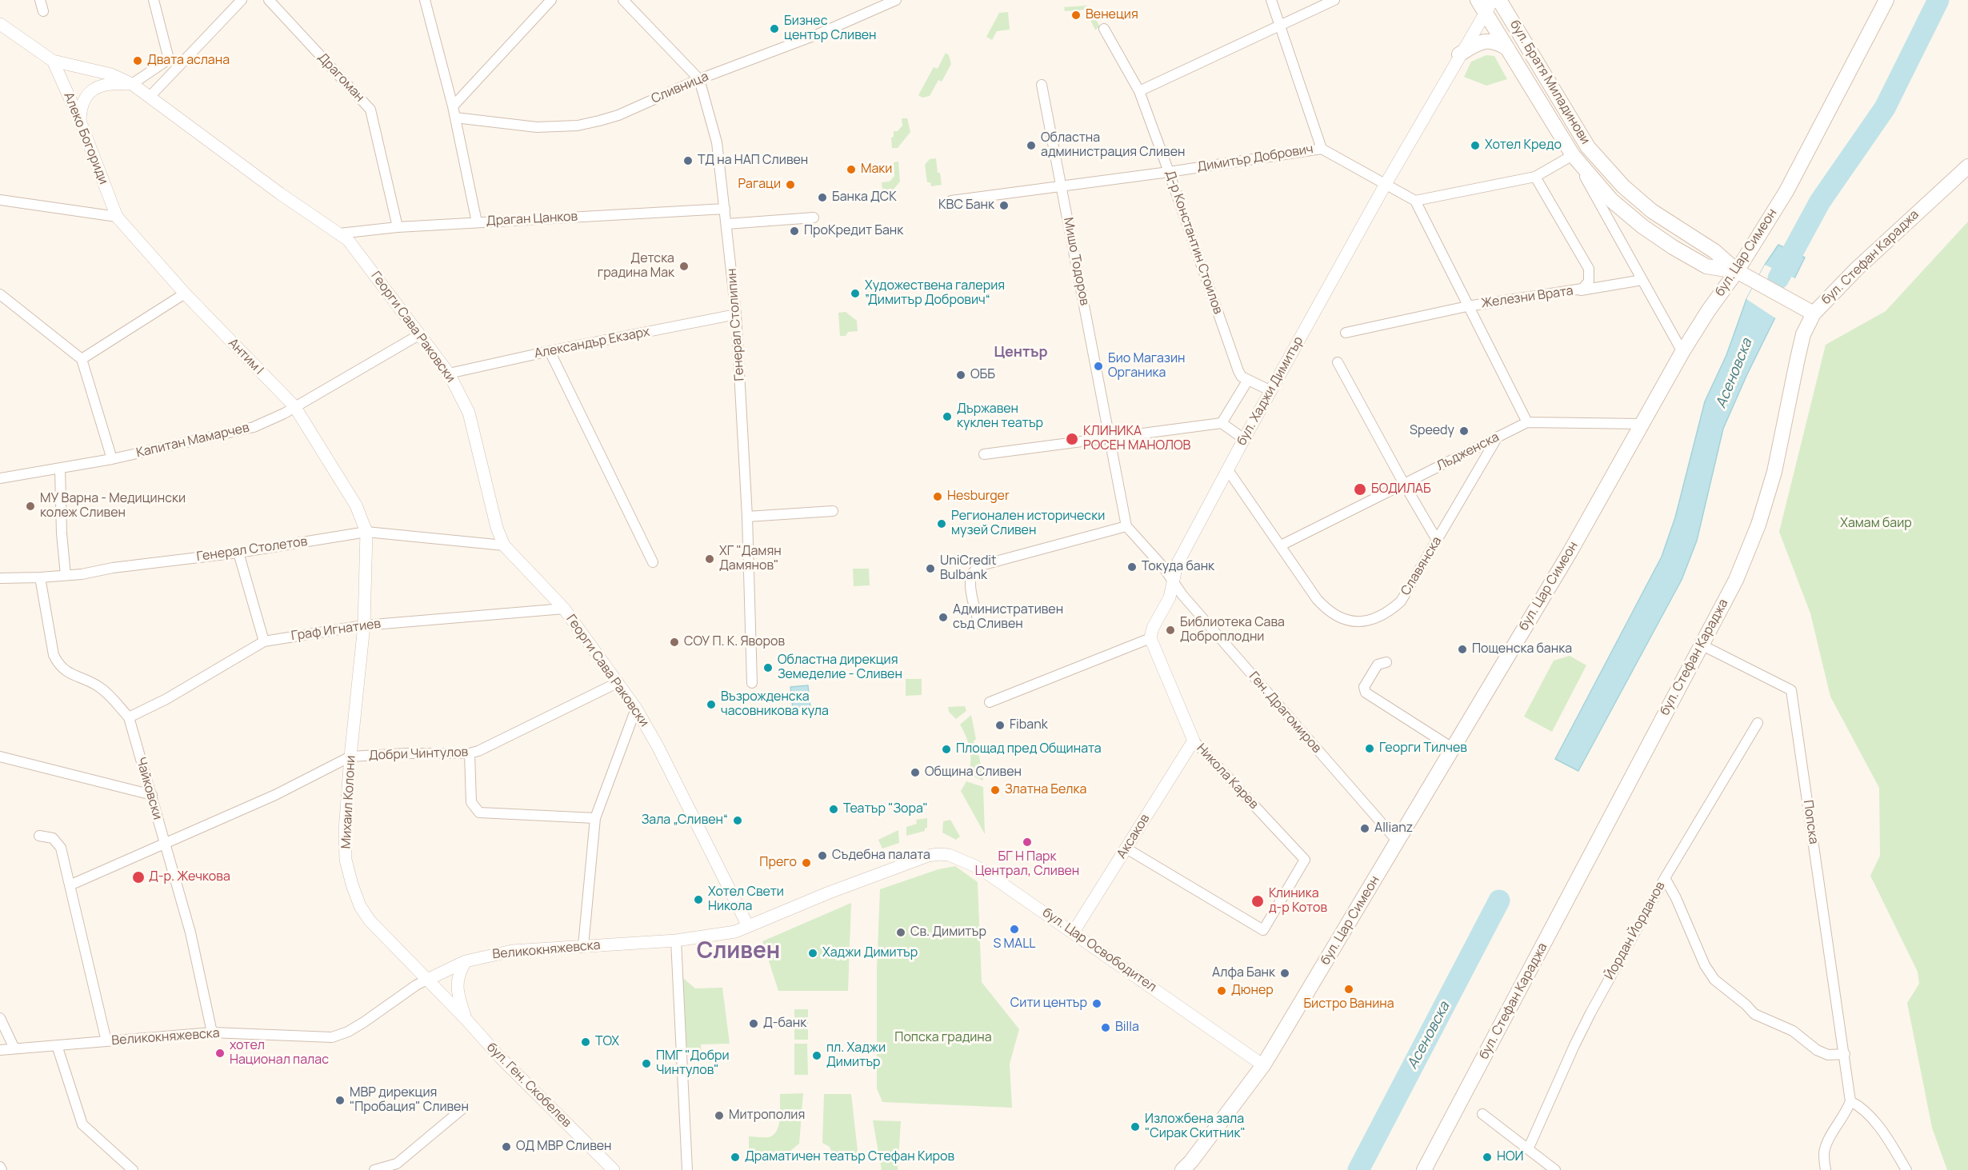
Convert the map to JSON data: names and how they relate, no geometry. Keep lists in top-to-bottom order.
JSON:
{
  "streets": {
    "main road": ["бул. Братя Миладинови", "бул. Цар Симеон", "бул. Стефан Караджа"],
    "street": [
      "Драгоман",
      "Сливница",
      "Алеко Богориди",
      "Димитър Добрович",
      "Драган Цанков",
      "Д-р Константин Стоилов",
      "Мишо Тодоров",
      "Железни Врата",
      "Генерал Столипин",
      "Георги Сава Раковски",
      "Александър Екзарх",
      "Антим I",
      "бул. Хаджи Димитър",
      "Капитан Мамарчев",
      "Лъдженска",
      "Генерал Столетов",
      "Славянска",
      "Граф Игнатиев",
      "Ген. Драгомиров",
      "Добри Чинтулов",
      "Никола Карев",
      "Чайковски",
      "Михаил Колони",
      "Попска",
      "Аксаков",
      "Йордан Йорданов",
      "Великокняжевска",
      "бул. Цар Освободител",
      "бул. Ген. Скобелев"
    ]
  },
  "crossings": [
    ["Драгоман", "Драган Цанков"],
    ["бул. Братя Миладинови", "бул. Цар Симеон"],
    ["бул. Братя Миладинови", "бул. Стефан Караджа"],
    ["бул. Братя Миладинови", "бул. Хаджи Димитър"],
    ["Сливница", "Генерал Столипин"],
    ["Алеко Богориди", "Георги Сава Раковски"],
    ["Алеко Богориди", "Антим I"],
    ["Димитър Добрович", "Д-р Константин Стоилов"],
    ["Димитър Добрович", "Мишо Тодоров"],
    ["Димитър Добрович", "бул. Хаджи Димитър"],
    ["Драган Цанков", "Генерал Столипин"],
    ["Драган Цанков", "Георги Сава Раковски"],
    ["Д-р Константин Стоилов", "бул. Хаджи Димитър"],
    ["бул. Цар Симеон", "Ген. Драгомиров"],
    ["бул. Цар Симеон", "бул. Цар Освободител"],
    ["бул. Стефан Караджа", "Попска"],
    ["Мишо Тодоров", "Ген. Драгомиров"],
    ["Генерал Столипин", "Александър Екзарх"],
    ["Георги Сава Раковски", "Александър Екзарх"],
    ["Георги Сава Раковски", "Капитан Мамарчев"],
    ["Георги Сава Раковски", "Генерал Столетов"],
    ["Георги Сава Раковски", "Граф Игнатиев"],
    ["Георги Сава Раковски", "Добри Чинтулов"],
    ["Георги Сава Раковски", "Великокняжевска"],
    ["Антим I", "Капитан Мамарчев"],
    ["Антим I", "Генерал Столетов"],
    ["Антим I", "Граф Игнатиев"],
    ["Антим I", "Михаил Колони"],
    ["бул. Хаджи Димитър", "Славянска"],
    ["бул. Хаджи Димитър", "Ген. Драгомиров"],
    ["бул. Хаджи Димитър", "Никола Карев"],
    ["Лъдженска", "Славянска"],
    ["Генерал Столетов", "Чайковски"],
    ["Граф Игнатиев", "Чайковски"],
    ["Граф Игнатиев", "Михаил Колони"],
    ["Добри Чинтулов", "Чайковски"],
    ["Добри Чинтулов", "Михаил Колони"],
    ["Никола Карев", "Аксаков"],
    ["Чайковски", "Великокняжевска"],
    ["Михаил Колони", "Великокняжевска"],
    ["Михаил Колони", "бул. Ген. Скобелев"],
    ["Аксаков", "бул. Цар Освободител"],
    ["Великокняжевска", "бул. Цар Освободител"]
  ],
  "districts": ["Център", "Сливен"],
  "water": ["Асеновска"],
  "parks": ["Хамам баир", "Попска градина"],
  "places": [
    "Венеция",
    "Бизнес център Сливен",
    "Двата аслана",
    "Областна администрация Сливен",
    "Хотел Кредо",
    "ТД на НАП Сливен",
    "Маки",
    "Рагаци",
    "Банка ДСК",
    "КВС Банк",
    "ПроКредит Банк",
    "Детска градина Мак",
    "Художествена галерия ”Димитър Добрович“",
    "Био Магазин Органика",
    "ОББ",
    "Държавен куклен театър",
    "Speedy",
    "КЛИНИКА РОСЕН МАНОЛОВ",
    "БОДИЛАБ",
    "Hesburger",
    "МУ Варна - Медицински колеж Сливен",
    "Регионален исторически музей Сливен",
    "ХГ \"Дамян Дамянов\"",
    "Токуда банк",
    "UniCredit Bulbank",
    "Административен съд Сливен",
    "Библиотека Сава Доброплодни",
    "СОУ П. К. Яворов",
    "Пощенска банка",
    "Областна дирекция Земеделие - Сливен",
    "Възрожденска часовникова кула",
    "Fibank",
    "Георги Тилчев",
    "Площад пред Общината",
    "Община Сливен",
    "Златна Белка",
    "Театър \"Зора\"",
    "Зала „Сливен“",
    "Allianz",
    "БГ H Парк Централ, Сливен",
    "Съдебна палата",
    "Прего",
    "Д-р. Жечкова",
    "Хотел Свети Никола",
    "Клиника д-р Котов",
    "S MALL",
    "Св. Димитър",
    "Хаджи Димитър",
    "Алфа Банк",
    "Бистро Ванина",
    "Дюнер",
    "Сити център",
    "Д-банк",
    "Billa",
    "ТОХ",
    "хотел Национал палас",
    "пл. Хаджи Димитър",
    "ПМГ \"Добри Чинтулов\"",
    "МВР дирекция \"Пробация\" Сливен",
    "Митрополия",
    "Изложбена зала \"Сирак Скитник\"",
    "ОД МВР Сливен",
    "Драматичен театър Стефан Киров",
    "НОИ"
  ]
}
